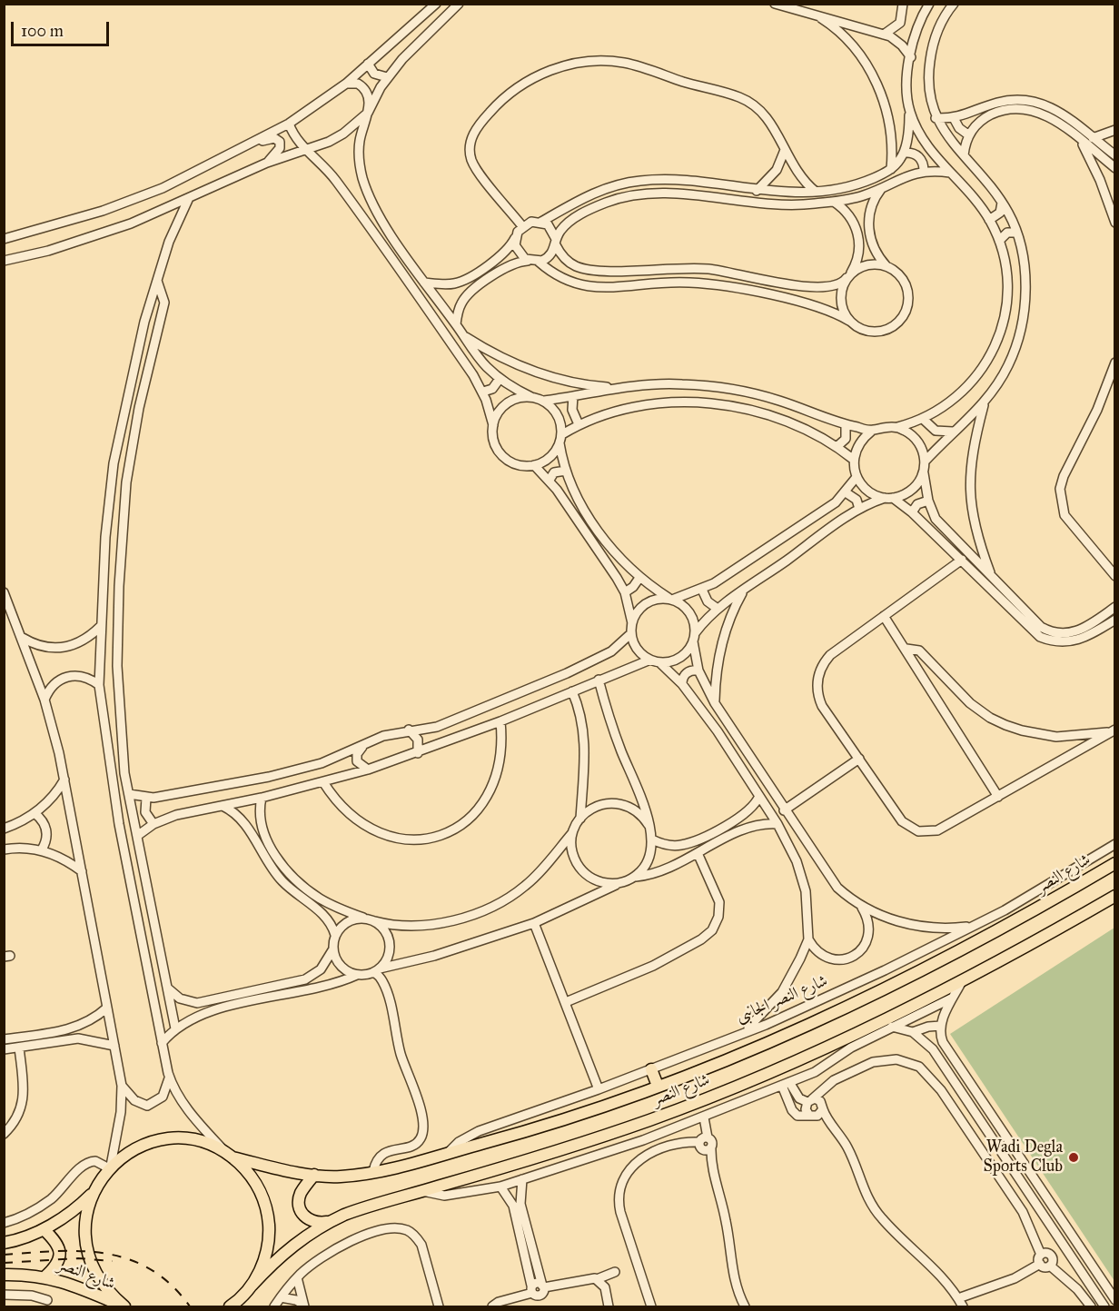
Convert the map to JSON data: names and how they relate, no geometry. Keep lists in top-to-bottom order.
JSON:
{
  "streets": {
    "main road": ["شارع النصر"],
    "street": ["شارع النصر الجانبى"]
  },
  "crossings": [
    ["شارع النصر", "شارع النصر الجانبى"]
  ],
  "places": ["Wadi Degla Sports Club"],
  "scale_bar": "100 m"
}
